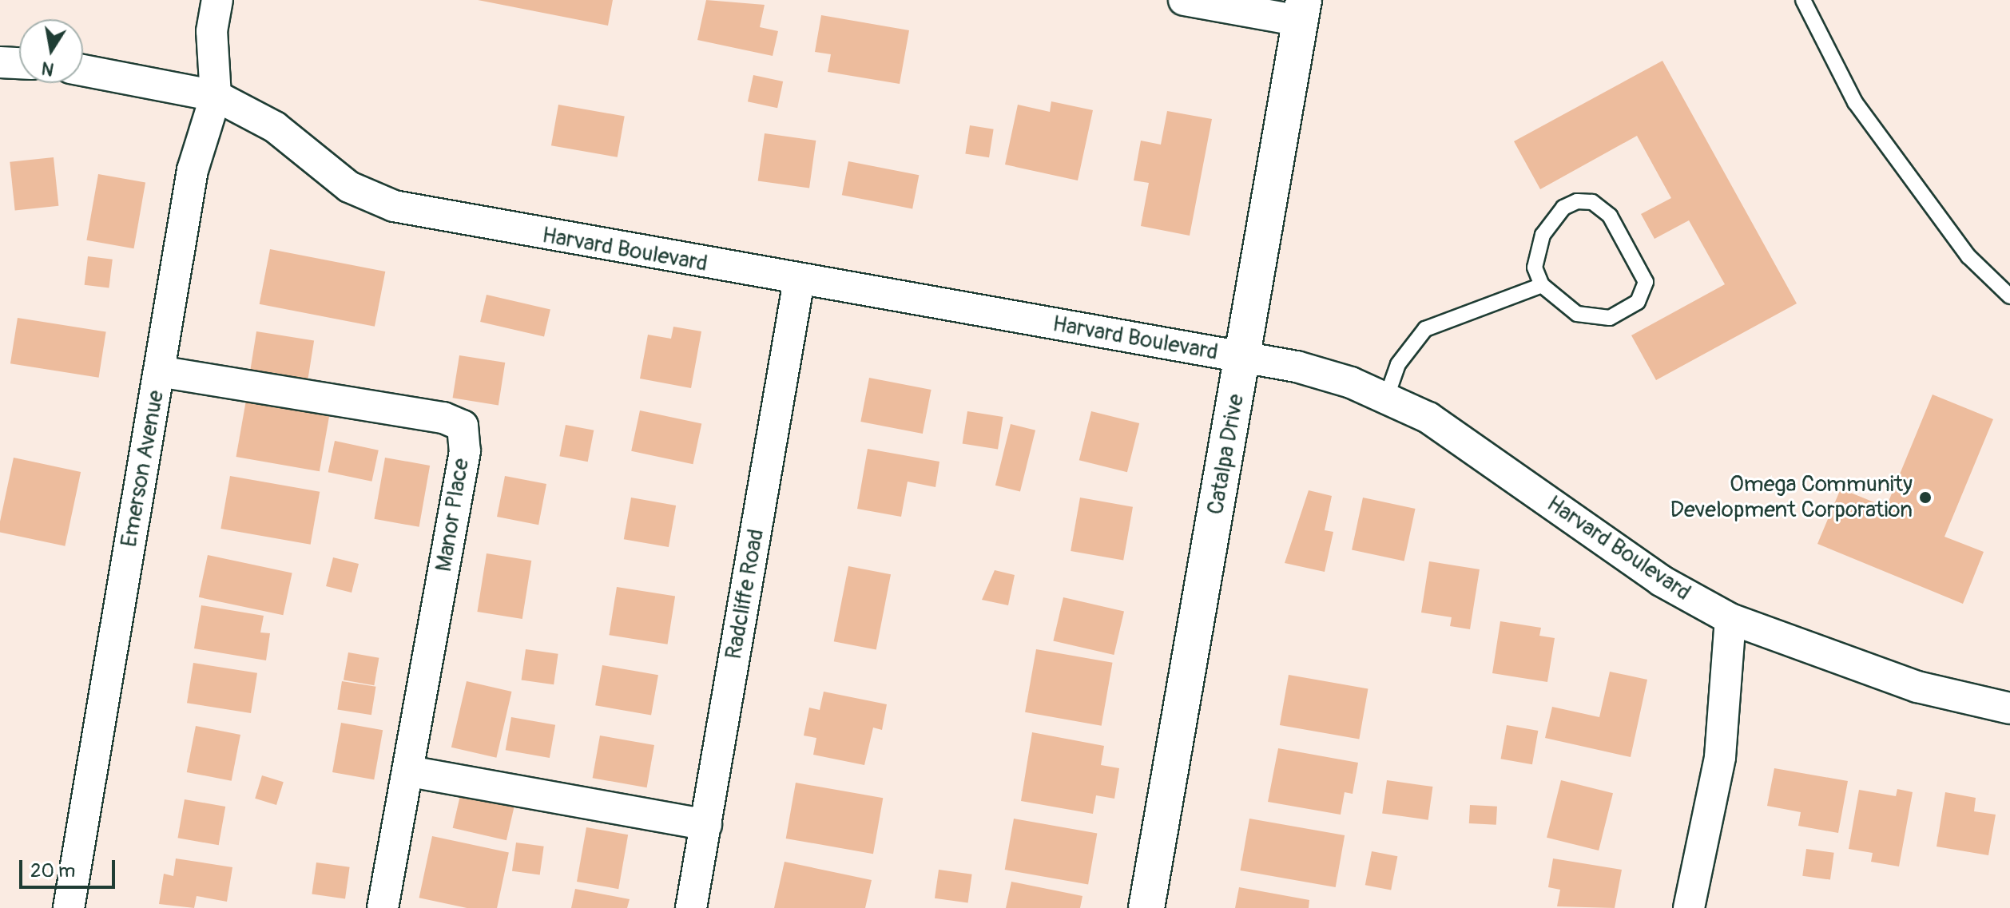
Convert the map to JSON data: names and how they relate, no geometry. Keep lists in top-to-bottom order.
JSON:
{
  "streets": {
    "street": [
      "Harvard Boulevard",
      "Catalpa Drive",
      "Emerson Avenue",
      "Manor Place",
      "Radcliffe Road"
    ]
  },
  "crossings": [
    ["Harvard Boulevard", "Catalpa Drive"],
    ["Harvard Boulevard", "Emerson Avenue"],
    ["Harvard Boulevard", "Radcliffe Road"],
    ["Emerson Avenue", "Manor Place"]
  ],
  "places": ["Omega Community Development Corporation"],
  "scale_bar": "20 m",
  "north": "bottom"
}
